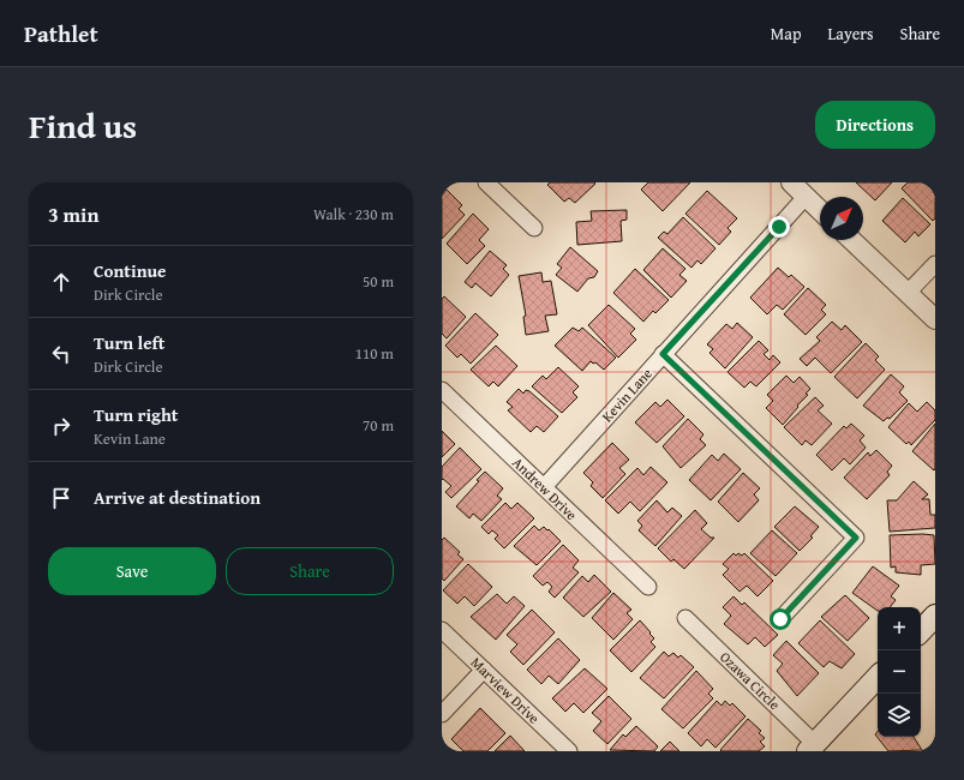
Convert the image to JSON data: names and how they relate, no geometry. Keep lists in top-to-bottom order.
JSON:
{
  "streets": {
    "street": [
      "Kevin Lane",
      "Andrew Drive",
      "Ozawa Circle",
      "Marview Drive"
    ]
  },
  "crossings": [
    ["Kevin Lane", "Andrew Drive"]
  ],
  "north": "top right",
  "page": {
    "header": "Pathlet",
    "nav": ["Map", "Layers", "Share"],
    "title": "Find us",
    "buttons": [
      "Directions",
      ["Save", "Share"]
    ],
    "heading": ["3 min", "Walk · 230 m"],
    "list": [
      ["Continue", "Dirk Circle", "50 m"],
      ["Turn left", "Dirk Circle", "110 m"],
      ["Turn right", "Kevin Lane", "70 m"],
      "Arrive at destination"
    ],
    "map_buttons": ["+", "−"]
  }
}
